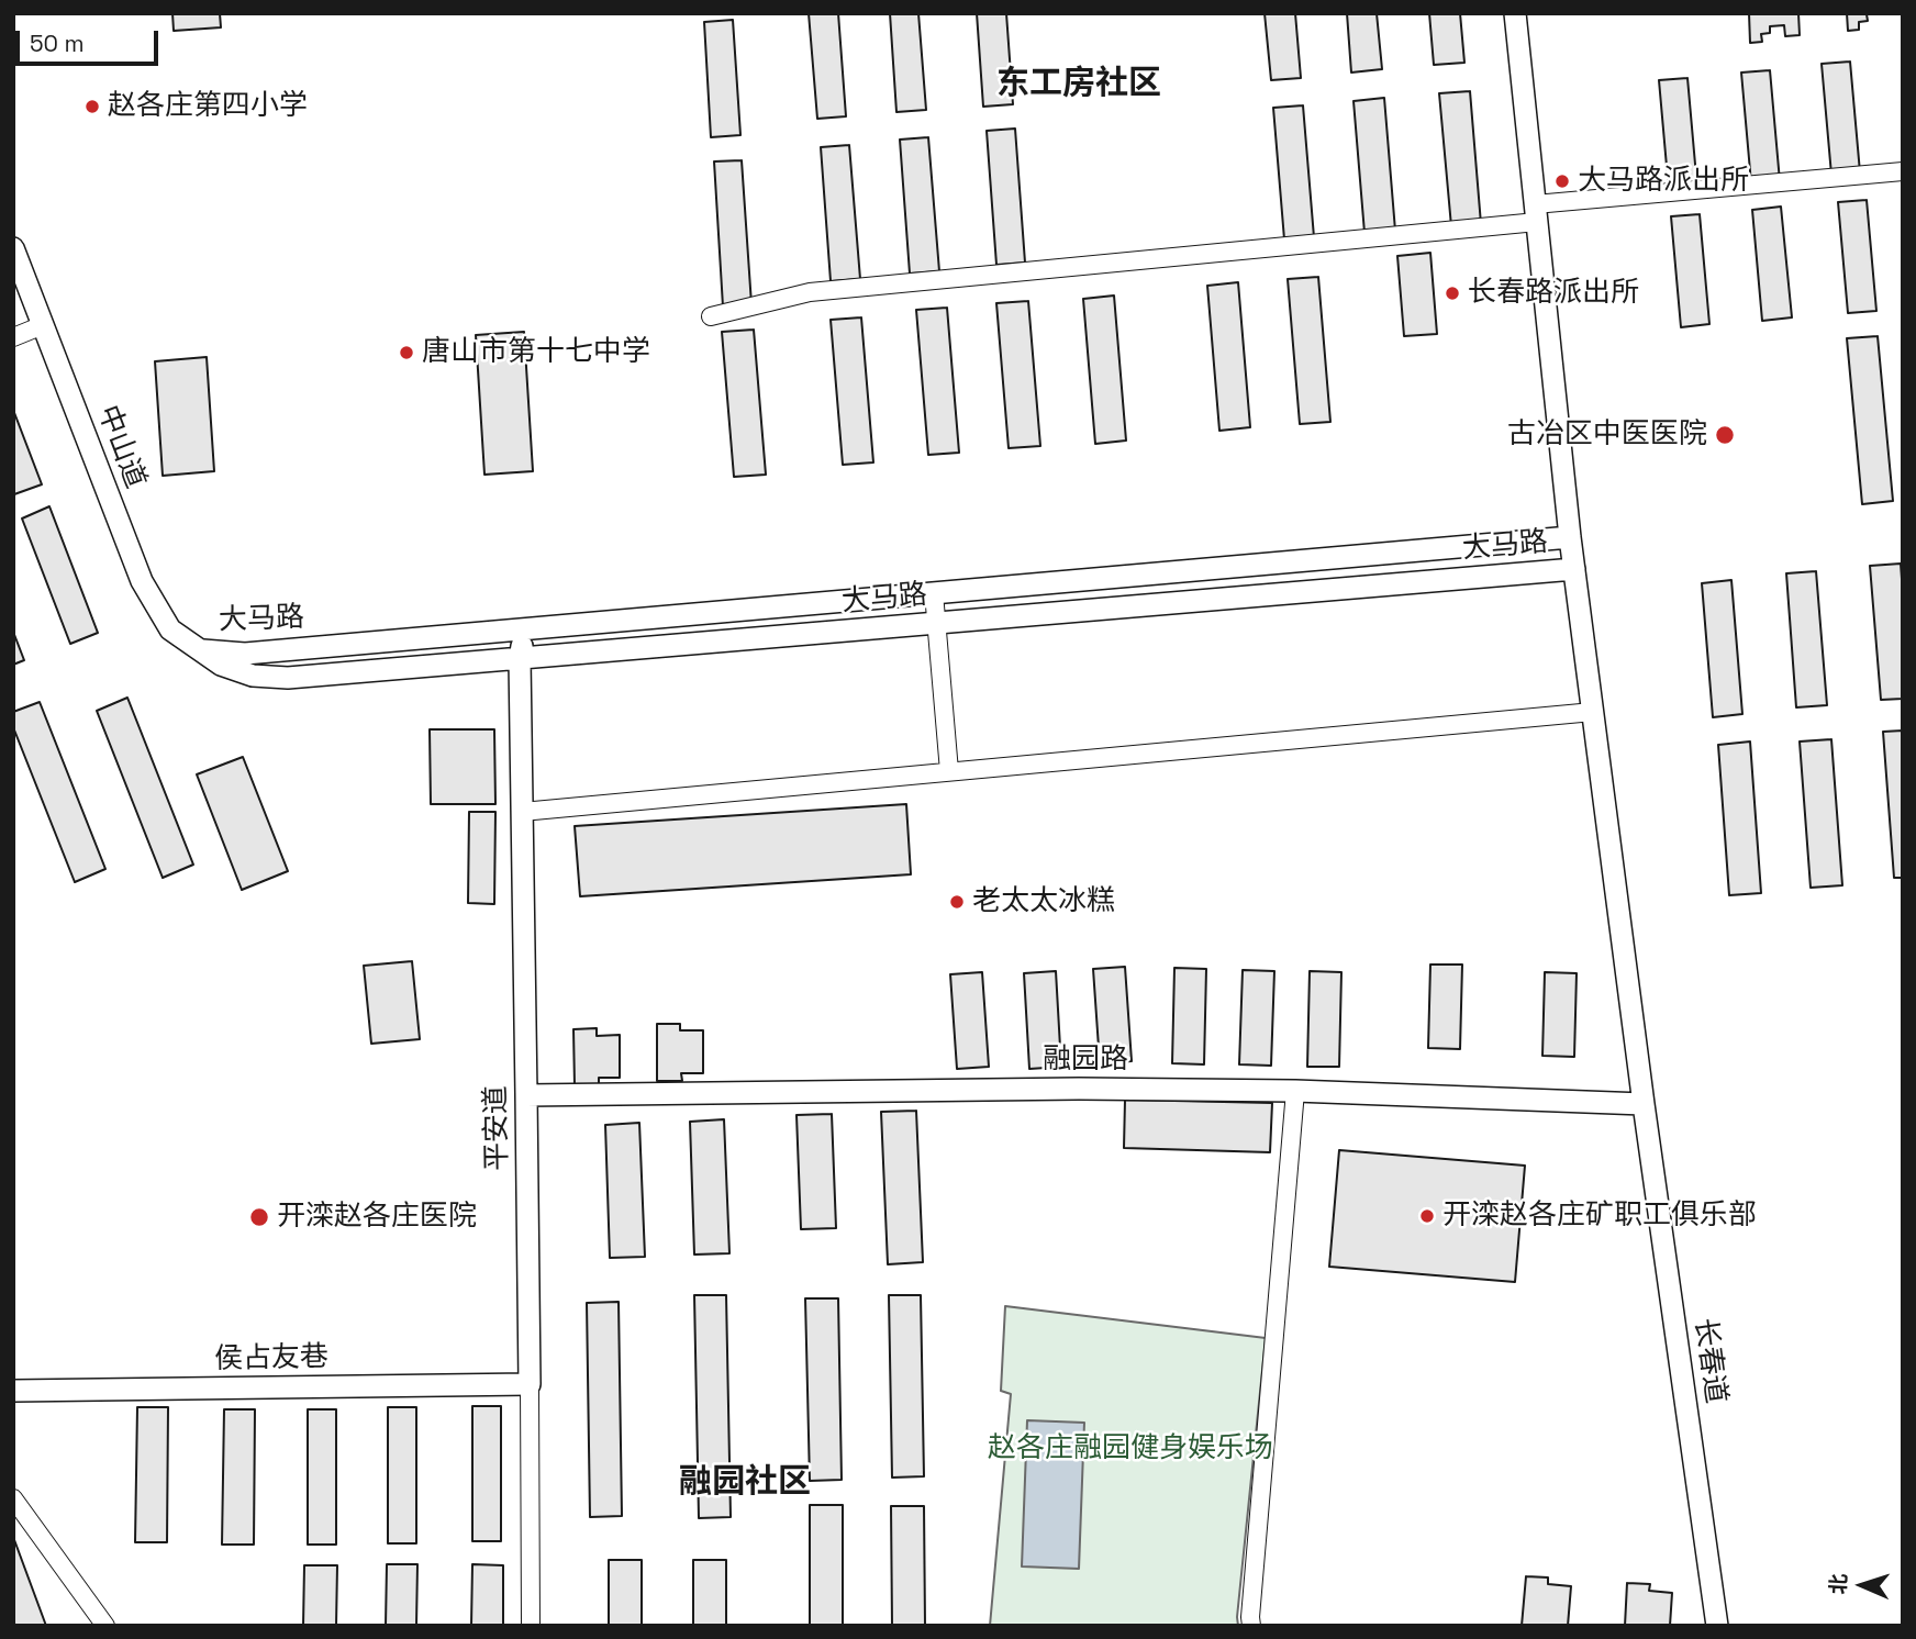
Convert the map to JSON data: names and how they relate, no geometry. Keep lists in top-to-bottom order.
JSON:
{
  "streets": {
    "street": [
      "中山道",
      "大马路",
      "融园路",
      "平安道",
      "侯占友巷",
      "长春道"
    ]
  },
  "crossings": [
    ["中山道", "大马路"],
    ["大马路", "平安道"],
    ["大马路", "长春道"],
    ["融园路", "平安道"],
    ["融园路", "长春道"],
    ["平安道", "侯占友巷"]
  ],
  "districts": ["东工房社区", "融园社区"],
  "parks": ["赵各庄融园健身娱乐场"],
  "places": [
    "赵各庄第四小学",
    "大马路派出所",
    "长春路派出所",
    "唐山市第十七中学",
    "古冶区中医医院",
    "老太太冰糕",
    "开滦赵各庄矿职工俱乐部",
    "开滦赵各庄医院"
  ],
  "scale_bar": "50 m",
  "north": "left"
}
